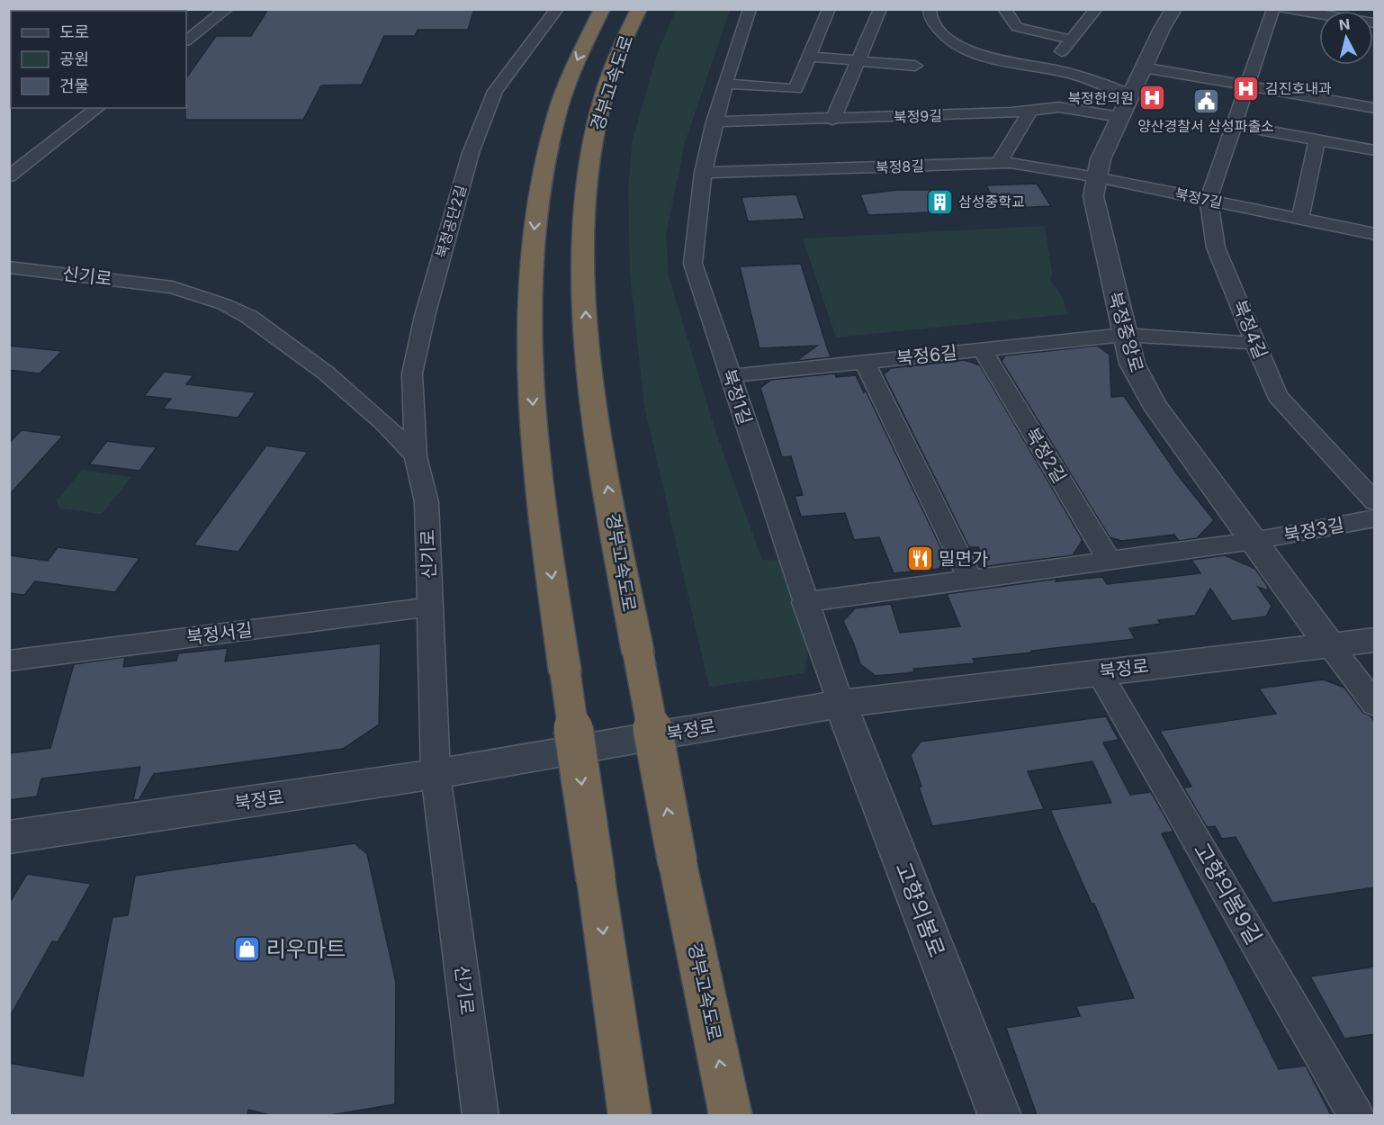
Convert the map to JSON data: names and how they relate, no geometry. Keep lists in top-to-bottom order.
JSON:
{
  "streets": {
    "highway": ["경부고속도로"],
    "street": [
      "북정9길",
      "북정8길",
      "북정7길",
      "북정공단2길",
      "신기로",
      "북정4길",
      "북정중앙로",
      "북정6길",
      "북정1길",
      "북정2길",
      "북정3길",
      "북정서길",
      "북정로",
      "고향의봄9길",
      "고향의봄로"
    ]
  },
  "crossings": [
    ["북정9길", "북정중앙로"],
    ["북정9길", "북정1길"],
    ["북정8길", "북정7길"],
    ["북정8길", "북정중앙로"],
    ["북정8길", "북정1길"],
    ["북정7길", "북정4길"],
    ["북정7길", "북정중앙로"],
    ["북정공단2길", "신기로"],
    ["신기로", "북정서길"],
    ["신기로", "북정로"],
    ["북정4길", "북정6길"],
    ["북정중앙로", "북정6길"],
    ["북정중앙로", "북정3길"],
    ["북정중앙로", "북정로"],
    ["북정6길", "북정1길"],
    ["북정6길", "북정2길"],
    ["북정1길", "북정로"],
    ["북정1길", "고향의봄로"],
    ["북정로", "고향의봄9길"],
    ["북정로", "고향의봄로"]
  ],
  "places": {
    "hospital": ["김진호내과", "북정한의원"],
    "public building": ["양산경찰서 삼성파출소"],
    "building": ["삼성중학교"],
    "restaurant": ["밀면가"],
    "shop": ["리우마트"]
  },
  "legend": ["도로", "공원", "건물"],
  "north": "top"
}
